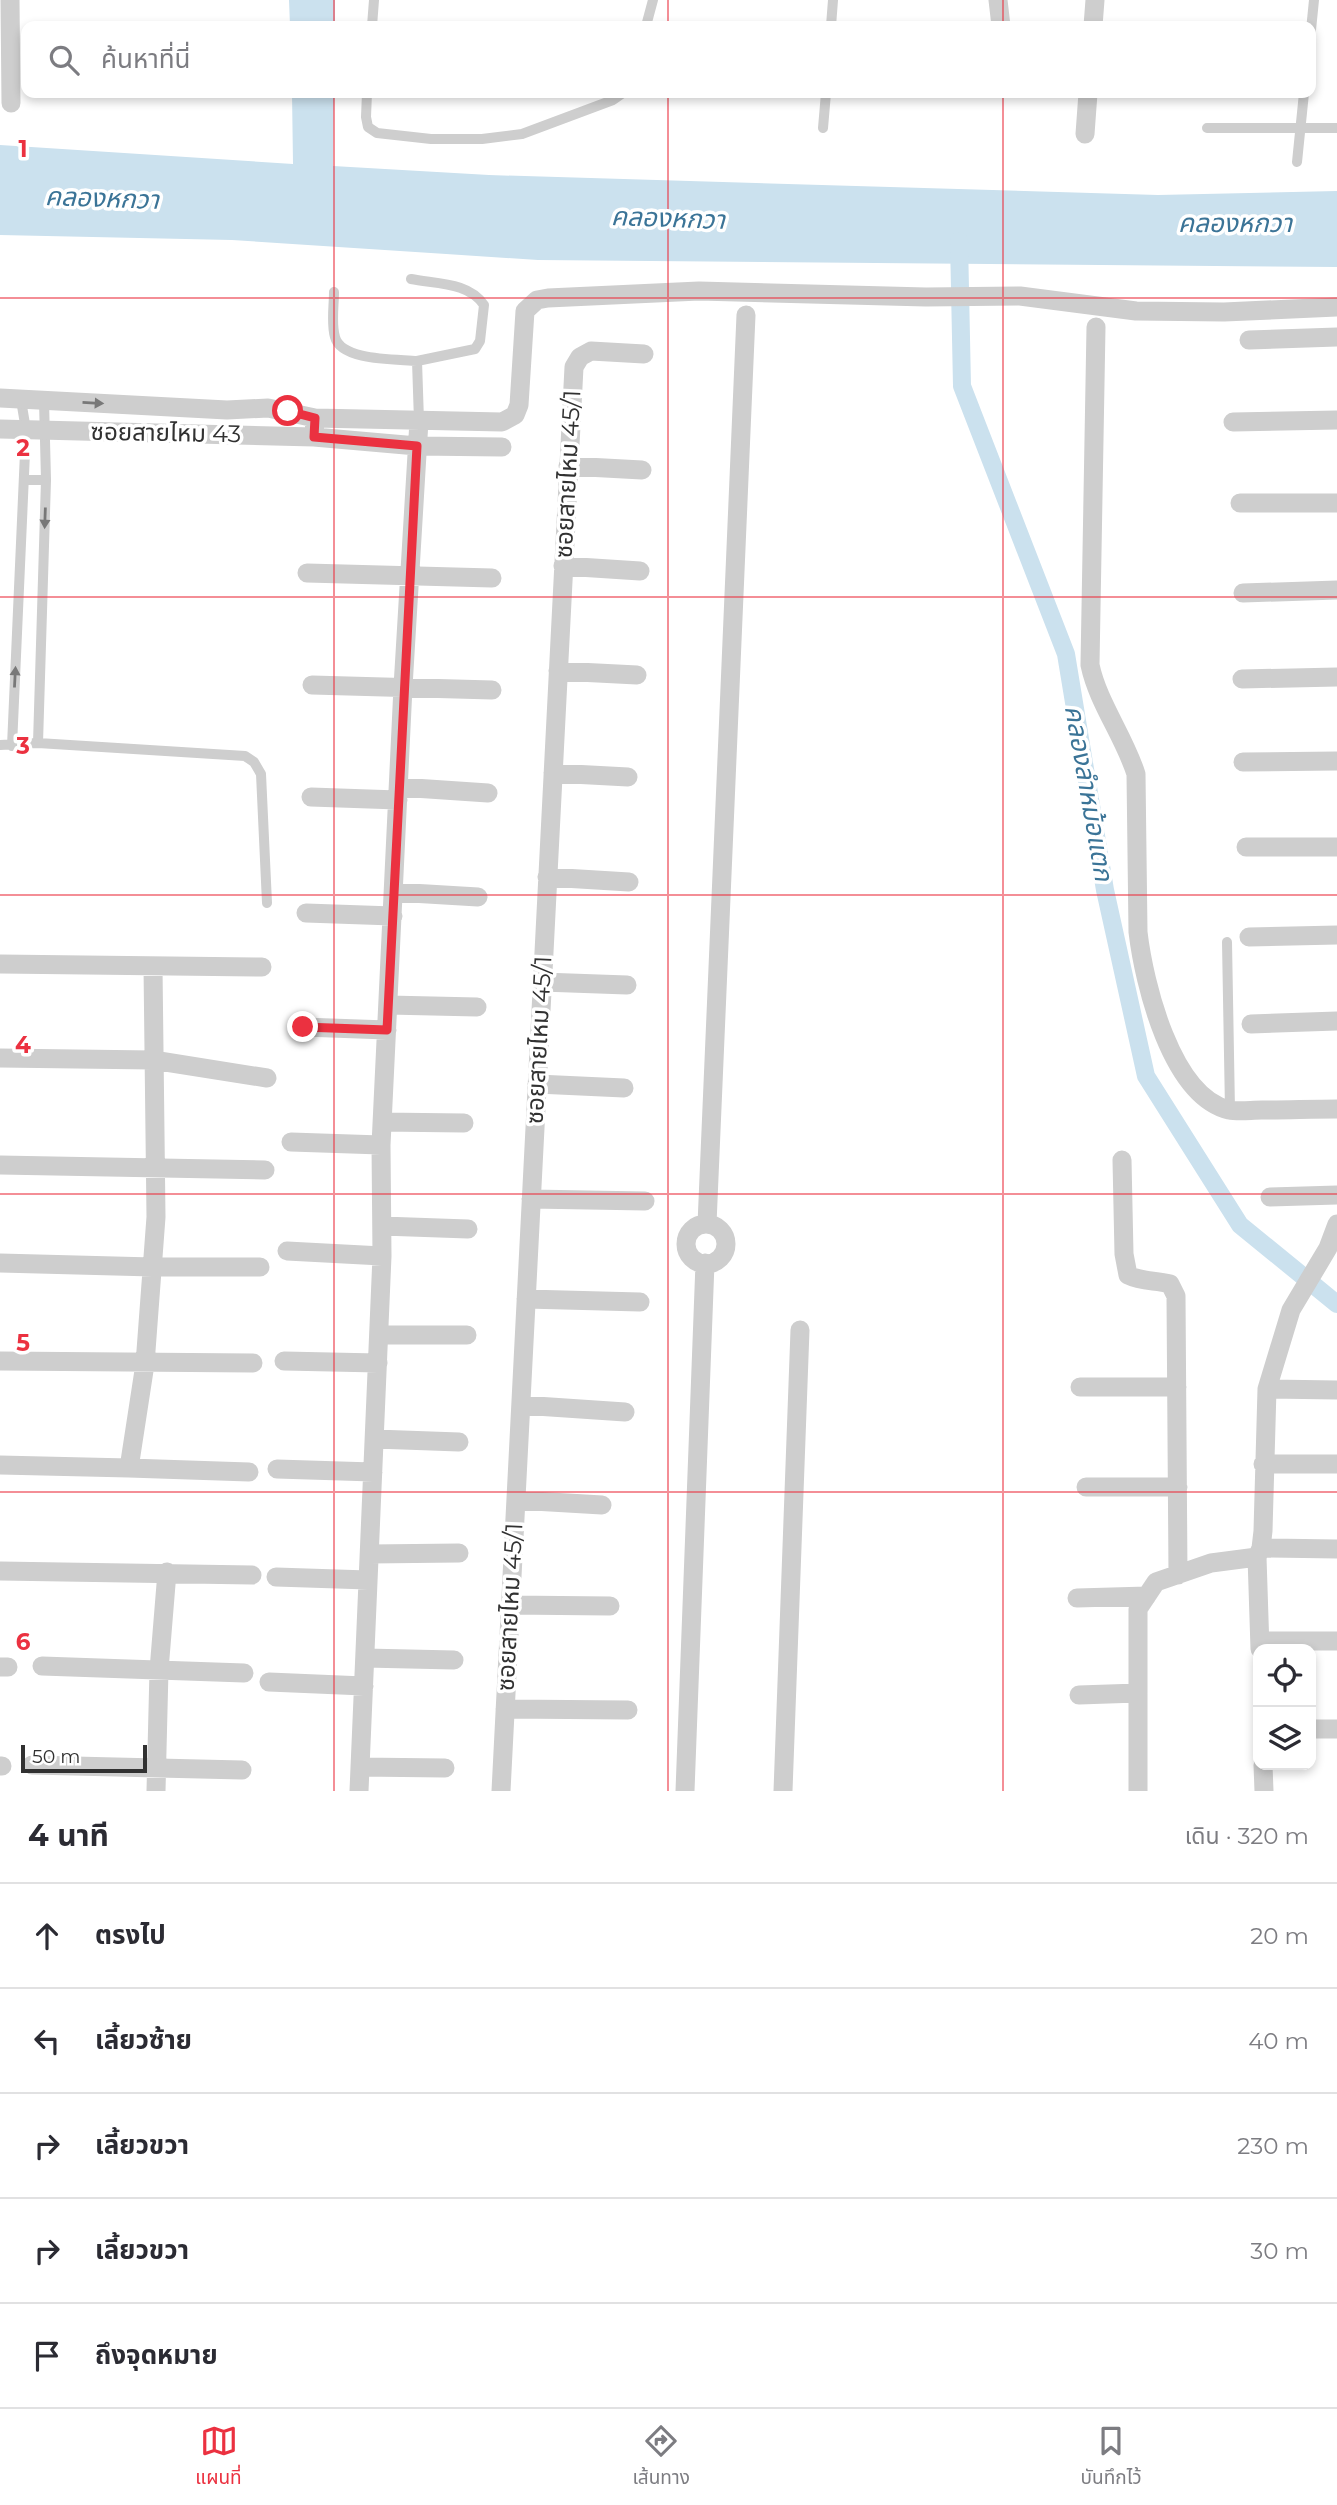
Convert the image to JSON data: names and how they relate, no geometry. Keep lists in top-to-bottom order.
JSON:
{
  "streets": {
    "street": ["ซอยสายไหม 43", "ซอยสายไหม 45/1"]
  },
  "water": ["คลองหกวา", "คลองลำหม้อแตก"],
  "scale_bar": "50 m",
  "page": {
    "search": "ค้นหาที่นี่",
    "scale": "50 m",
    "heading": ["4 นาที", "เดิน · 320 m"],
    "list": [
      ["ตรงไป", "20 m"],
      ["เลี้ยวซ้าย", "40 m"],
      ["เลี้ยวขวา", "230 m"],
      ["เลี้ยวขวา", "30 m"],
      "ถึงจุดหมาย"
    ],
    "nav": ["แผนที่", "เส้นทาง", "บันทึกไว้"]
  },
  "grid": {
    "rows": [
      "1",
      "2",
      "3",
      "4",
      "5",
      "6"
    ]
  }
}
